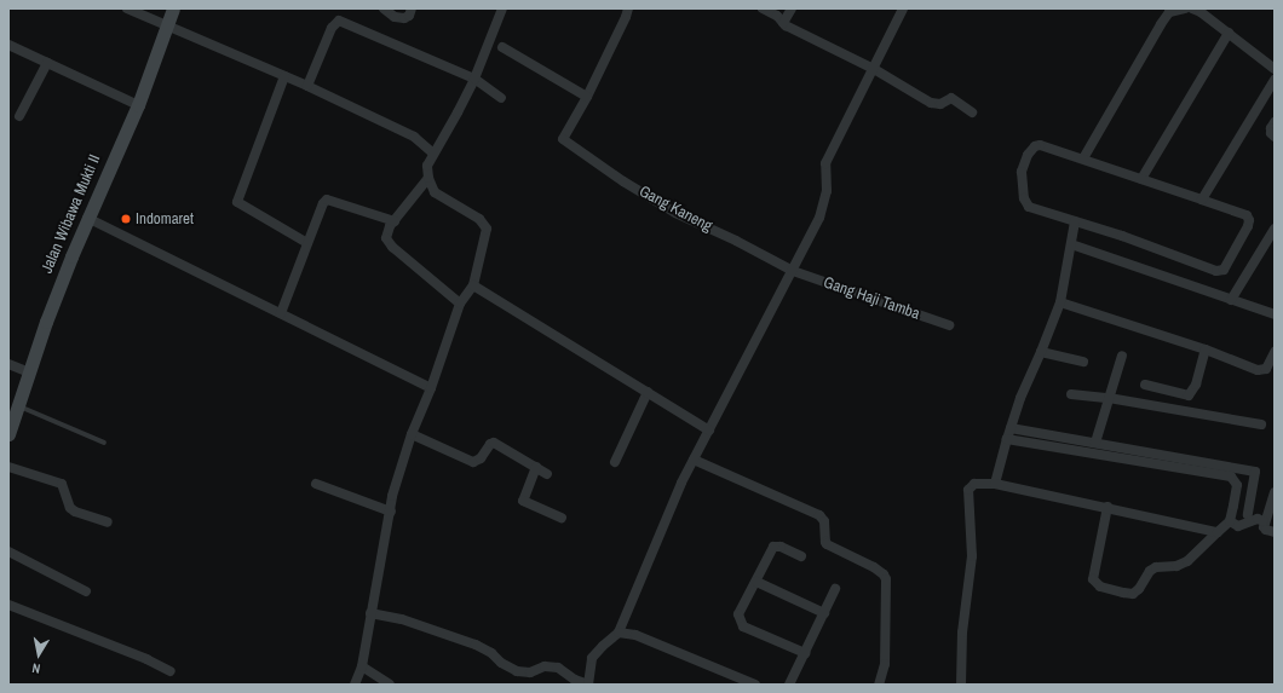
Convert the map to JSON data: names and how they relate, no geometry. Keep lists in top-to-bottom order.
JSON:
{
  "streets": {
    "main road": ["Jalan Wibawa Mukti II"],
    "street": ["Gang Kaneng", "Gang Haji Tamba"]
  },
  "crossings": [
    ["Gang Kaneng", "Gang Haji Tamba"]
  ],
  "places": ["Indomaret"],
  "north": "bottom"
}
